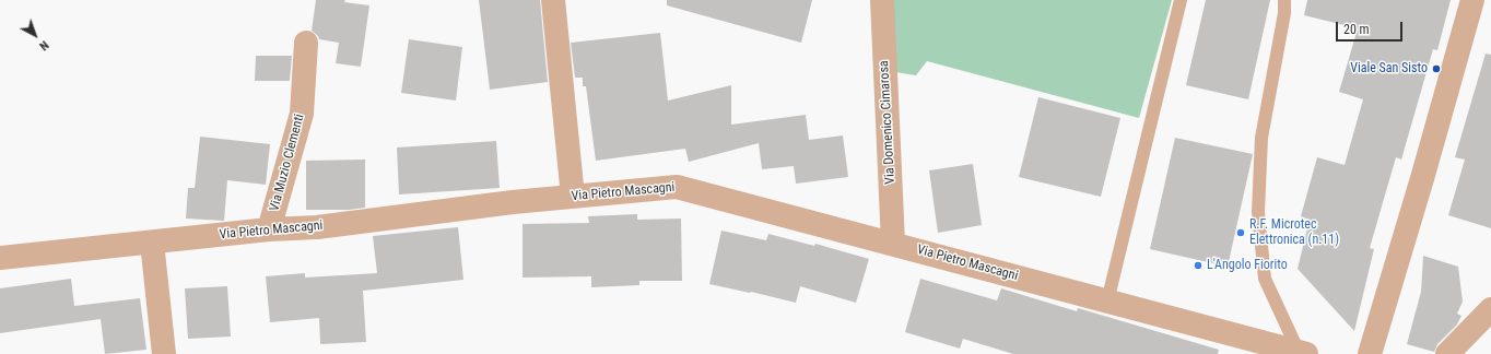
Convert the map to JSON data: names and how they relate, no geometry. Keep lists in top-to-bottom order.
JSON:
{
  "streets": {
    "street": ["Via Domenico Cimarosa", "Via Muzio Clementi", "Via Pietro Mascagni"]
  },
  "crossings": [
    ["Via Domenico Cimarosa", "Via Pietro Mascagni"],
    ["Via Muzio Clementi", "Via Pietro Mascagni"]
  ],
  "places": ["Viale San Sisto", "R.F. Microtec Elettronica (n.11)", "L'Angolo Fiorito"],
  "scale_bar": "20 m",
  "north": "bottom right"
}
